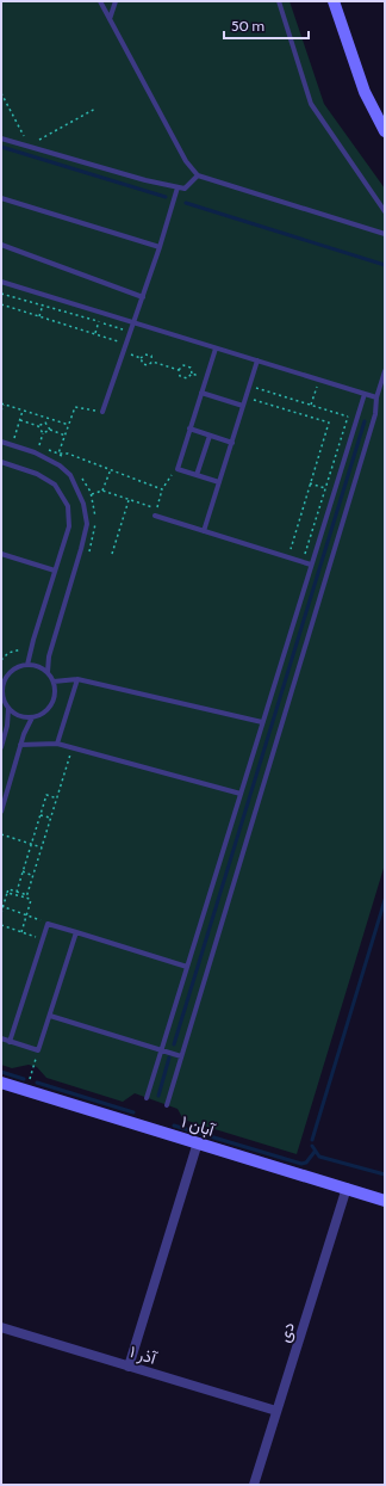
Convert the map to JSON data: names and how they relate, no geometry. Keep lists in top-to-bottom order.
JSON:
{
  "streets": {
    "street": ["آبان ۱", "دی", "آذر ۱"]
  },
  "crossings": [
    ["آبان ۱", "دی"],
    ["دی", "آذر ۱"]
  ],
  "scale_bar": "50 m"
}
